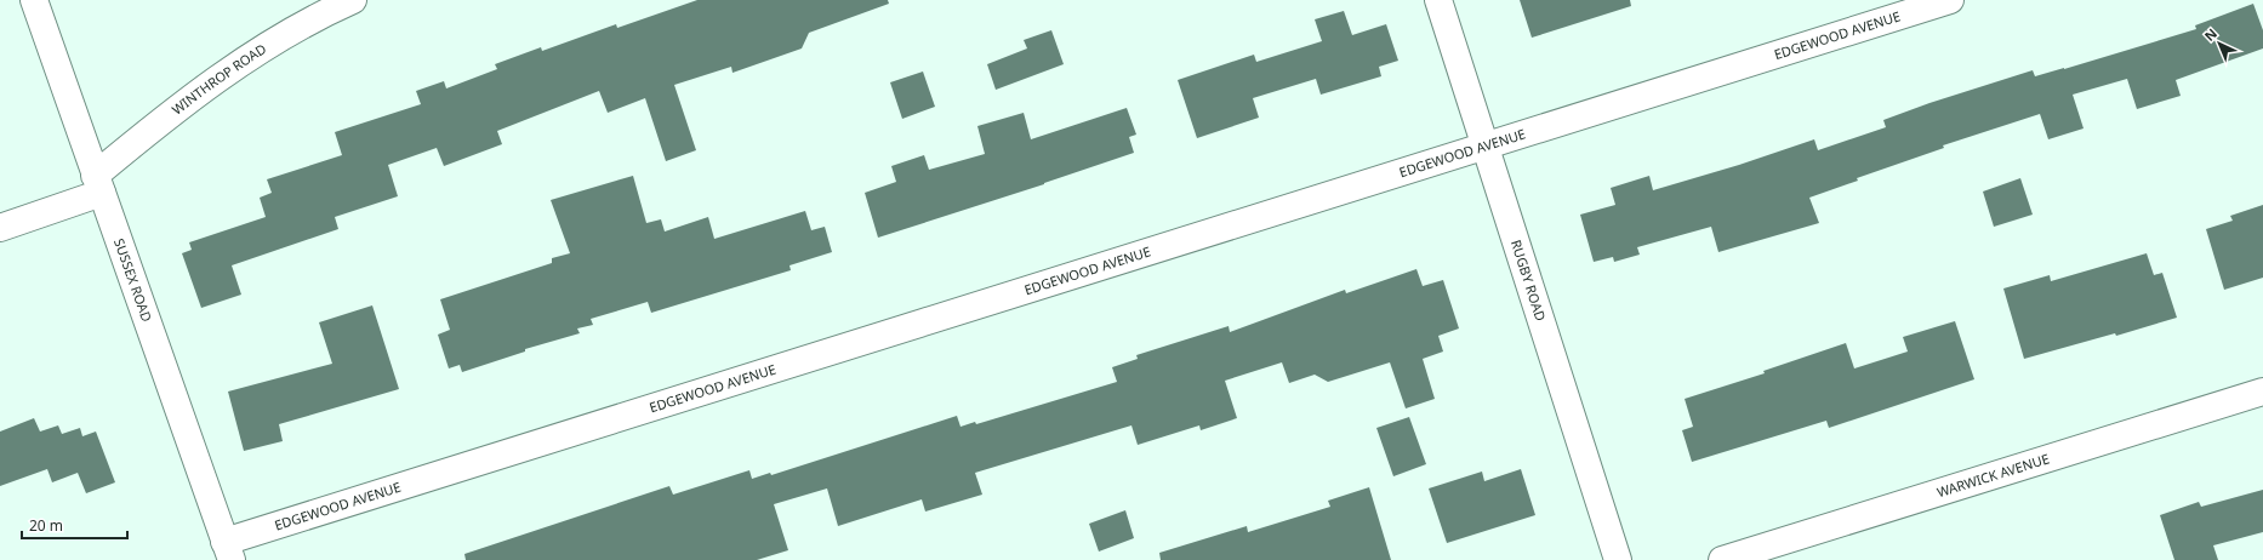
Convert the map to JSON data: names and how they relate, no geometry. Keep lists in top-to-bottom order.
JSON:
{
  "streets": {
    "street": [
      "EDGEWOOD AVENUE",
      "WINTHROP ROAD",
      "SUSSEX ROAD",
      "RUGBY ROAD",
      "WARWICK AVENUE"
    ]
  },
  "crossings": [
    ["EDGEWOOD AVENUE", "SUSSEX ROAD"],
    ["EDGEWOOD AVENUE", "RUGBY ROAD"],
    ["WINTHROP ROAD", "SUSSEX ROAD"]
  ],
  "scale_bar": "20 m",
  "north": "top left"
}
